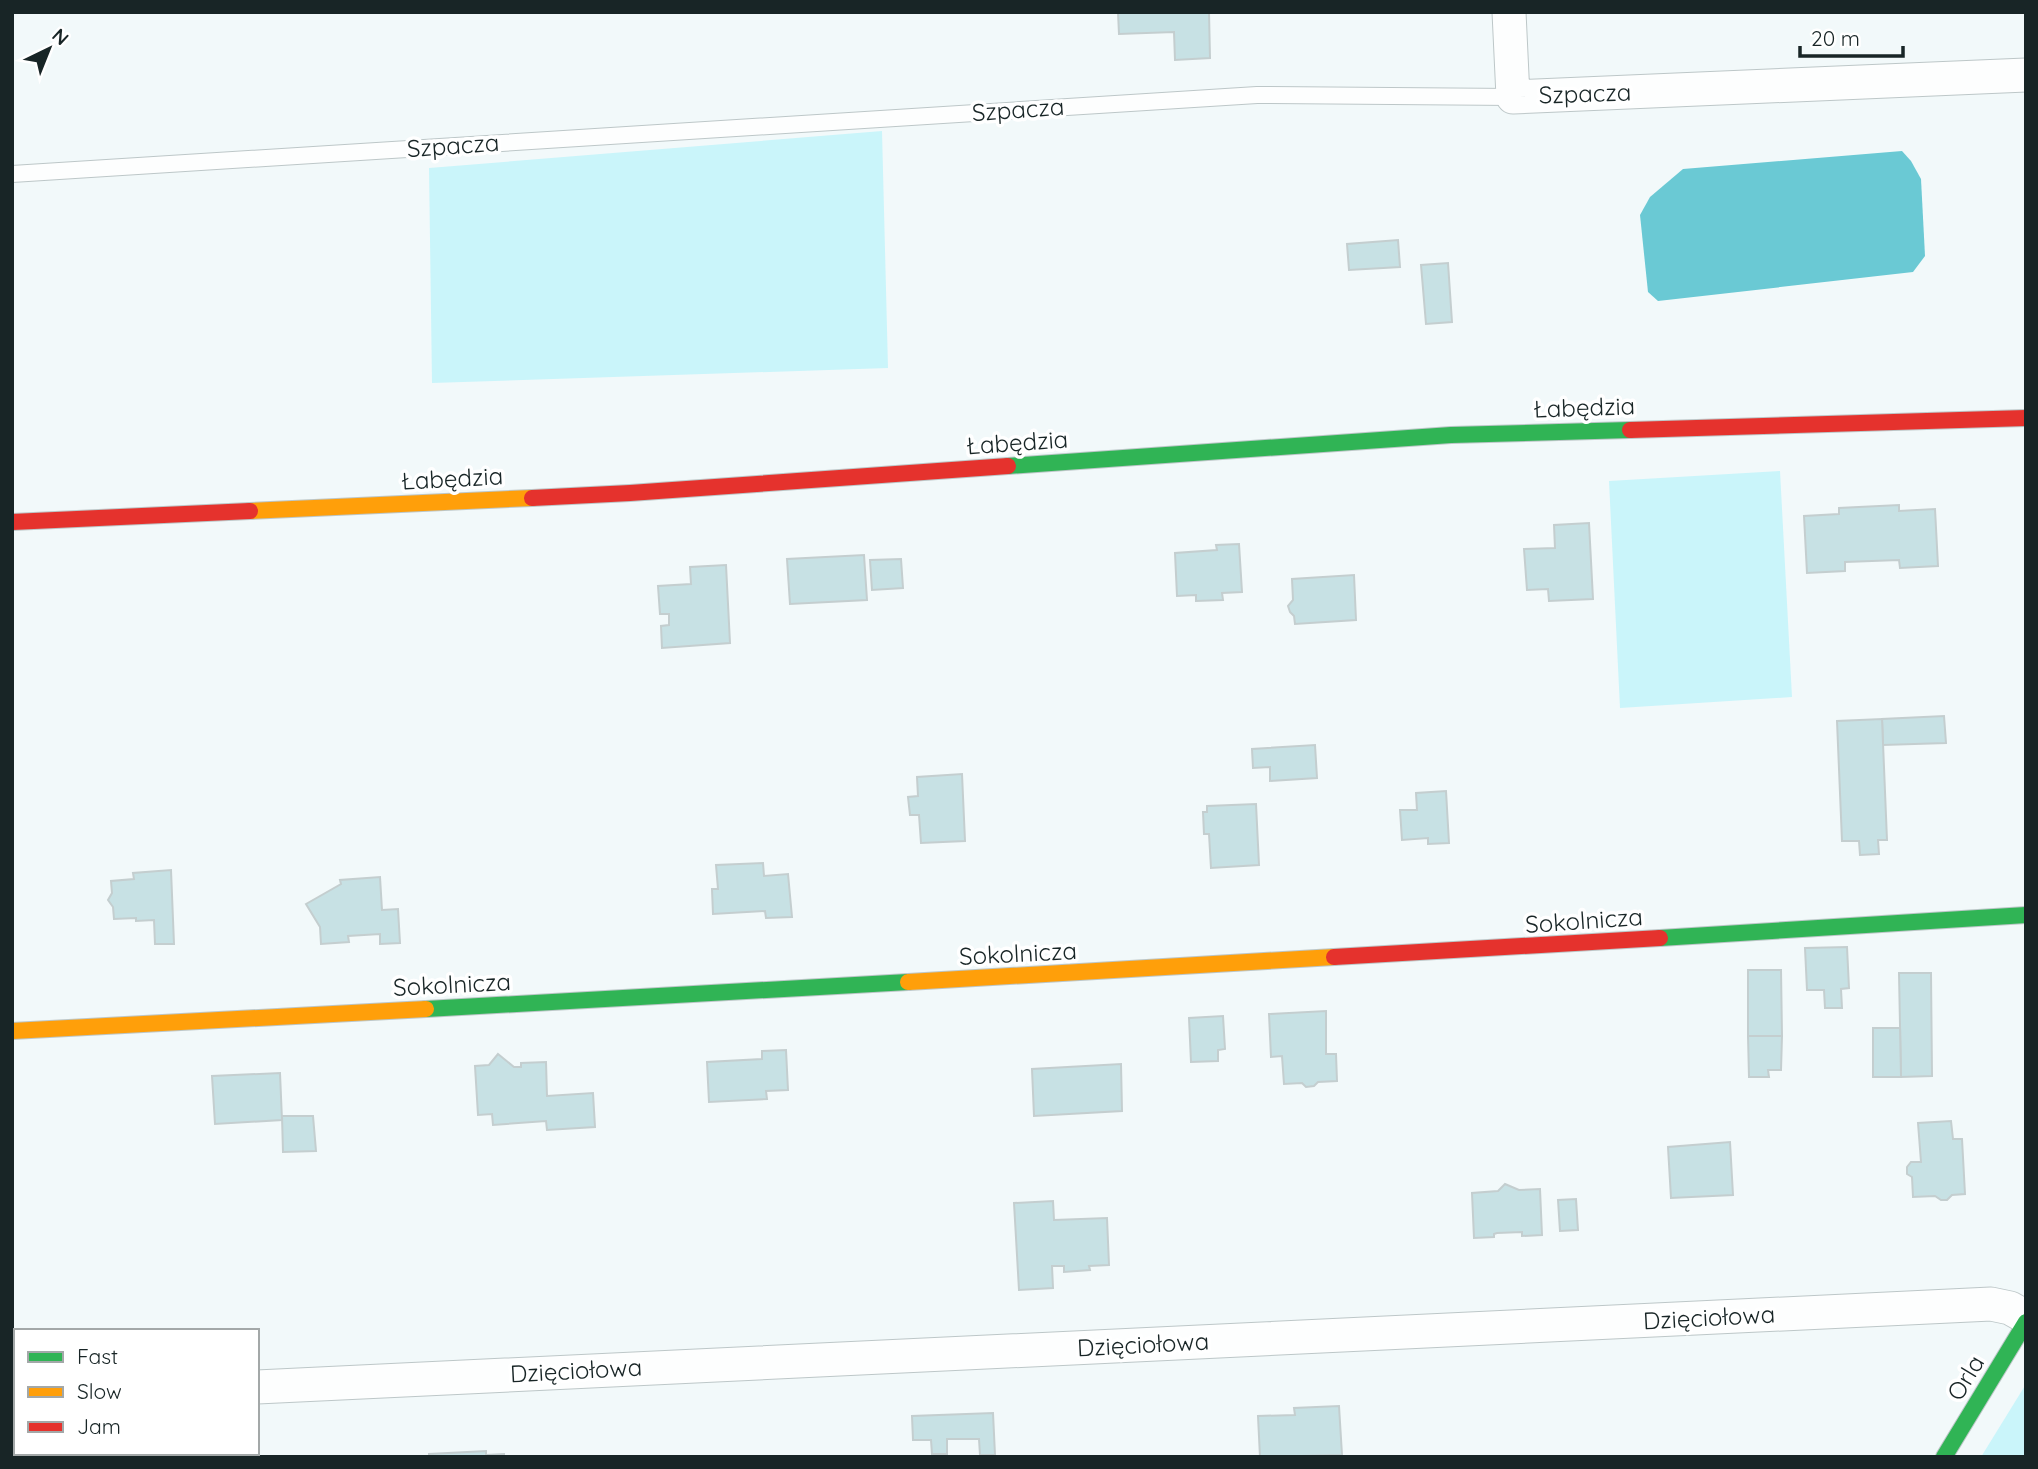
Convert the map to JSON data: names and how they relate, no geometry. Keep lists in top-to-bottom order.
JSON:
{
  "streets": {
    "street": [
      "Szpacza",
      "Łabędzia",
      "Sokolnicza",
      "Dzięciołowa",
      "Orla"
    ]
  },
  "legend": ["Fast", "Slow", "Jam"],
  "scale_bar": "20 m",
  "north": "top right"
}
